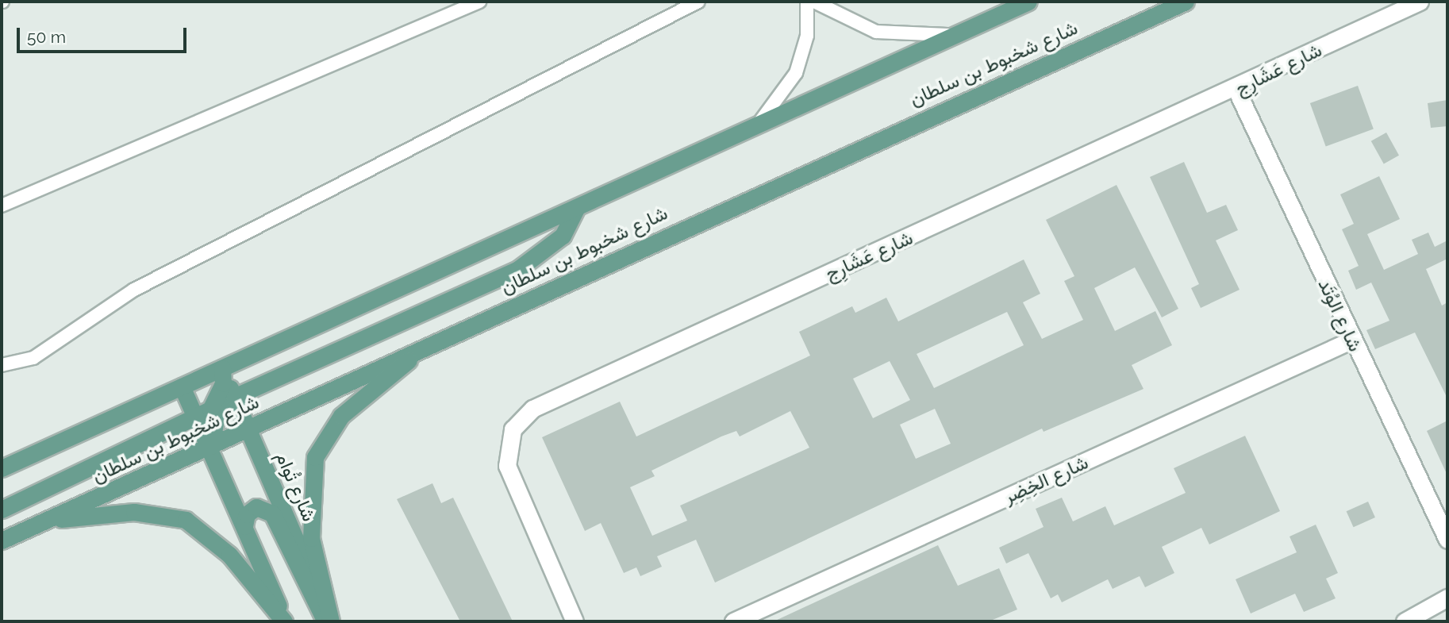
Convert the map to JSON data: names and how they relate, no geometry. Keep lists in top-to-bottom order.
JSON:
{
  "streets": {
    "main road": ["شارع شخبوط بن سلطان", "شارع تُوام"],
    "street": ["شارع عَشَارِج", "شارع الوُتَد", "شارع الخِضِر"]
  },
  "crossings": [
    ["شارع شخبوط بن سلطان", "شارع تُوام"],
    ["شارع عَشَارِج", "شارع الوُتَد"],
    ["شارع الوُتَد", "شارع الخِضِر"]
  ],
  "scale_bar": "50 m"
}
